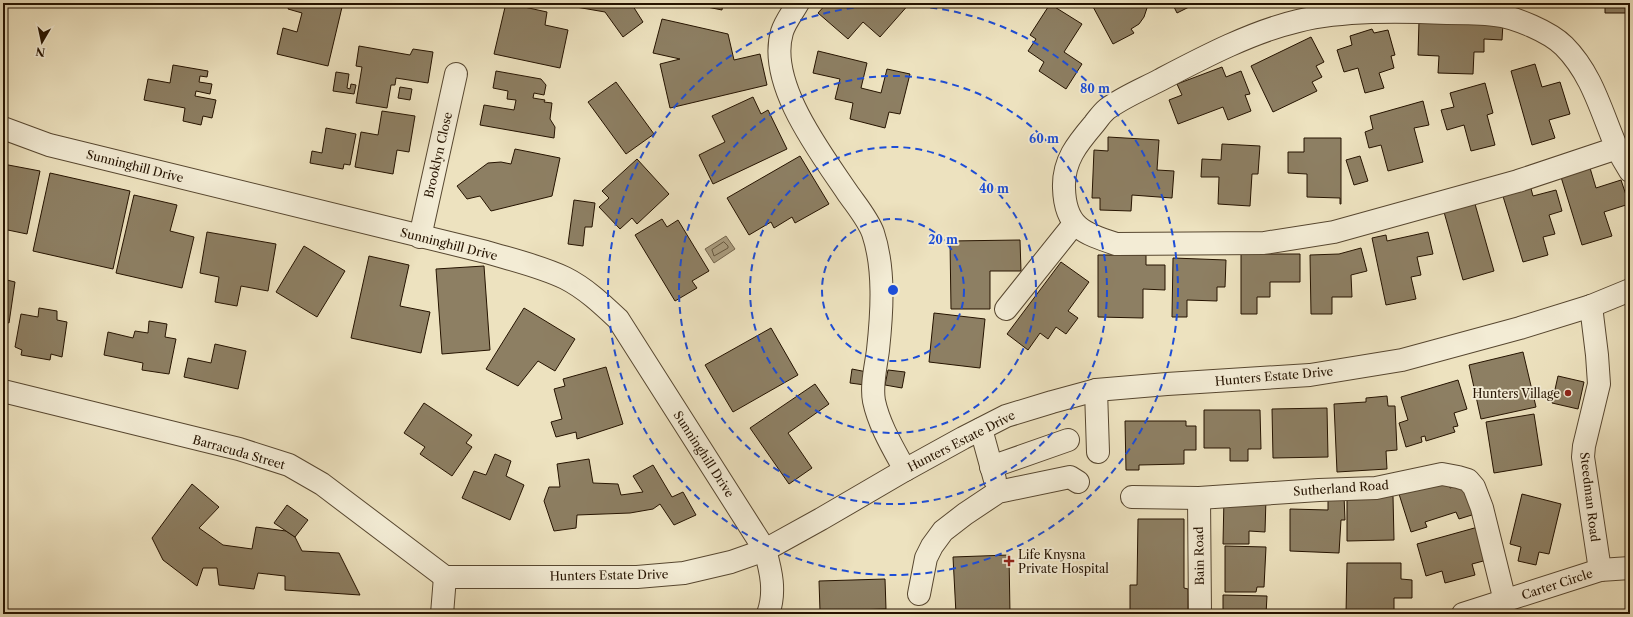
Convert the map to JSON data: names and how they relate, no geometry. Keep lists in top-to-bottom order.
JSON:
{
  "streets": {
    "street": [
      "Brooklyn Close",
      "Sunninghill Drive",
      "Hunters Estate Drive",
      "Barracuda Street",
      "Sutherland Road",
      "Steedman Road",
      "Bain Road",
      "Carter Circle"
    ]
  },
  "crossings": [
    ["Brooklyn Close", "Sunninghill Drive"],
    ["Sunninghill Drive", "Hunters Estate Drive"],
    ["Hunters Estate Drive", "Barracuda Street"],
    ["Hunters Estate Drive", "Steedman Road"],
    ["Sutherland Road", "Bain Road"],
    ["Sutherland Road", "Carter Circle"],
    ["Steedman Road", "Carter Circle"]
  ],
  "places": {
    "other": ["Hunters Village"],
    "health": ["Life Knysna Private Hospital"]
  },
  "north": "bottom",
  "rings": [
    "80 m",
    "60 m",
    "40 m",
    "20 m"
  ]
}
